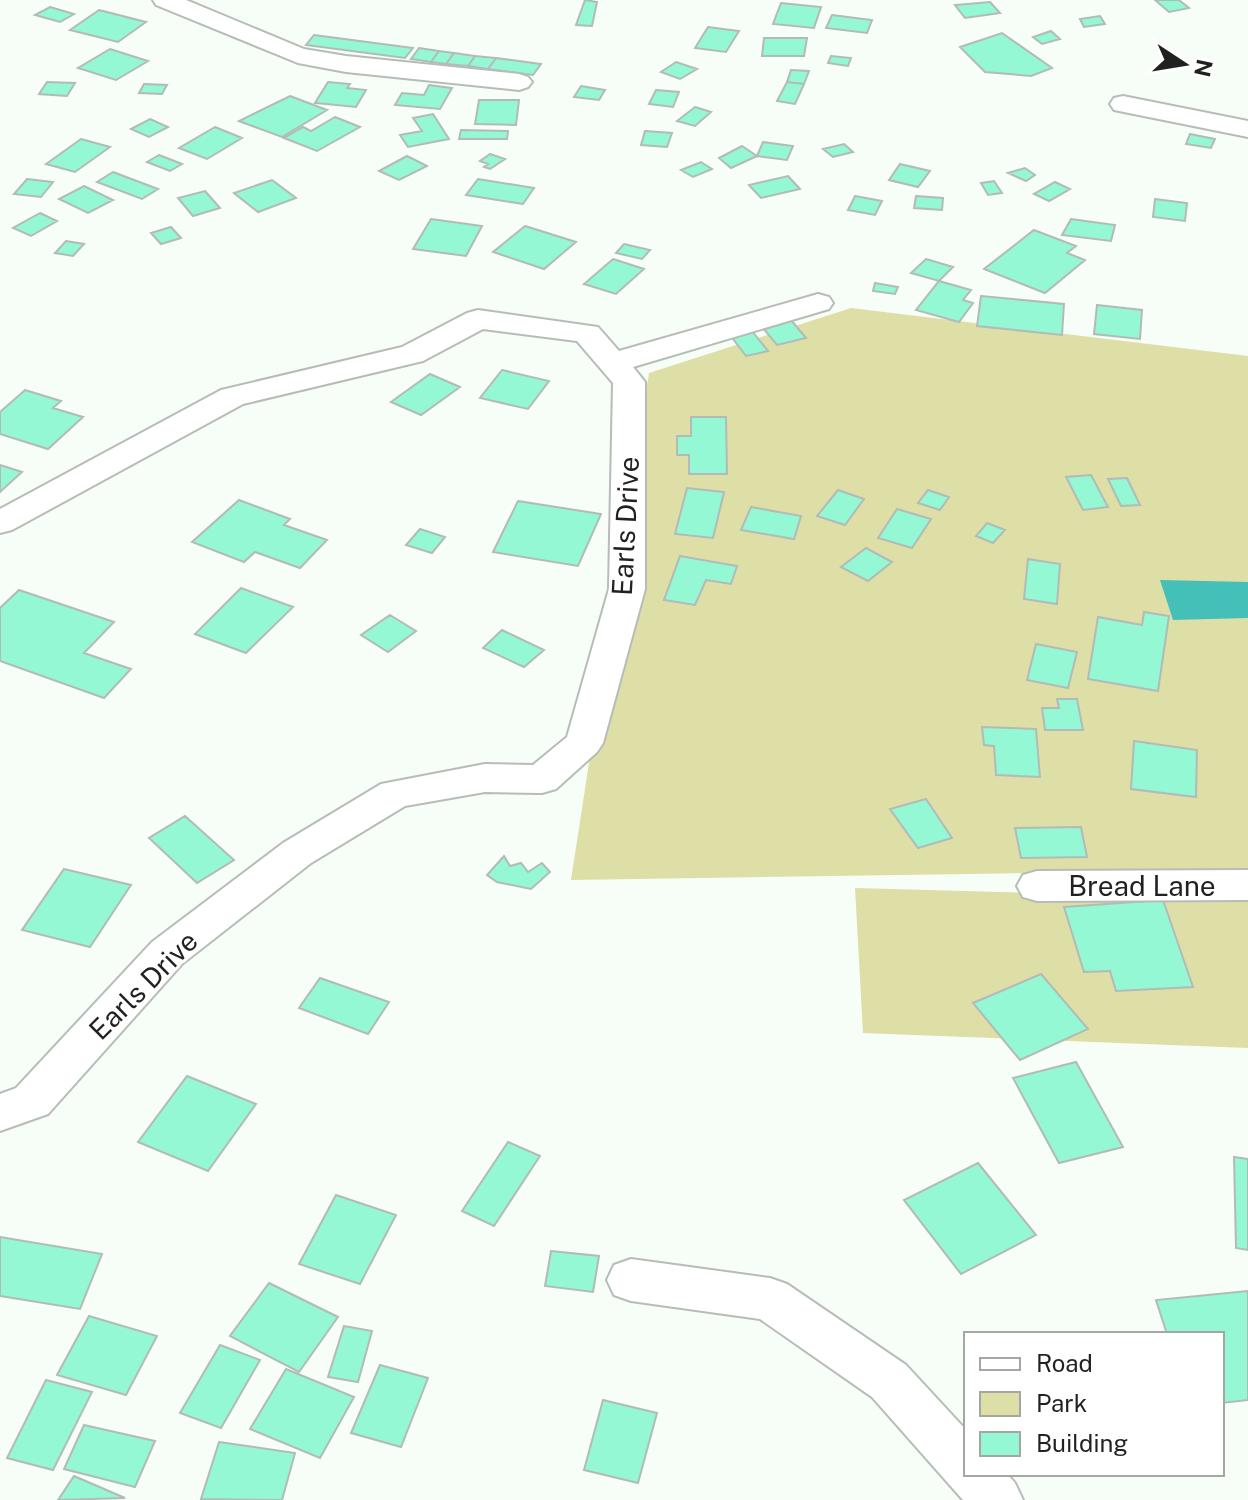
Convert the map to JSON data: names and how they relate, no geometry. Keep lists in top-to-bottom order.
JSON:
{
  "streets": {
    "street": ["Earls Drive", "Bread Lane"]
  },
  "legend": ["Road", "Park", "Building"],
  "north": "right"
}
